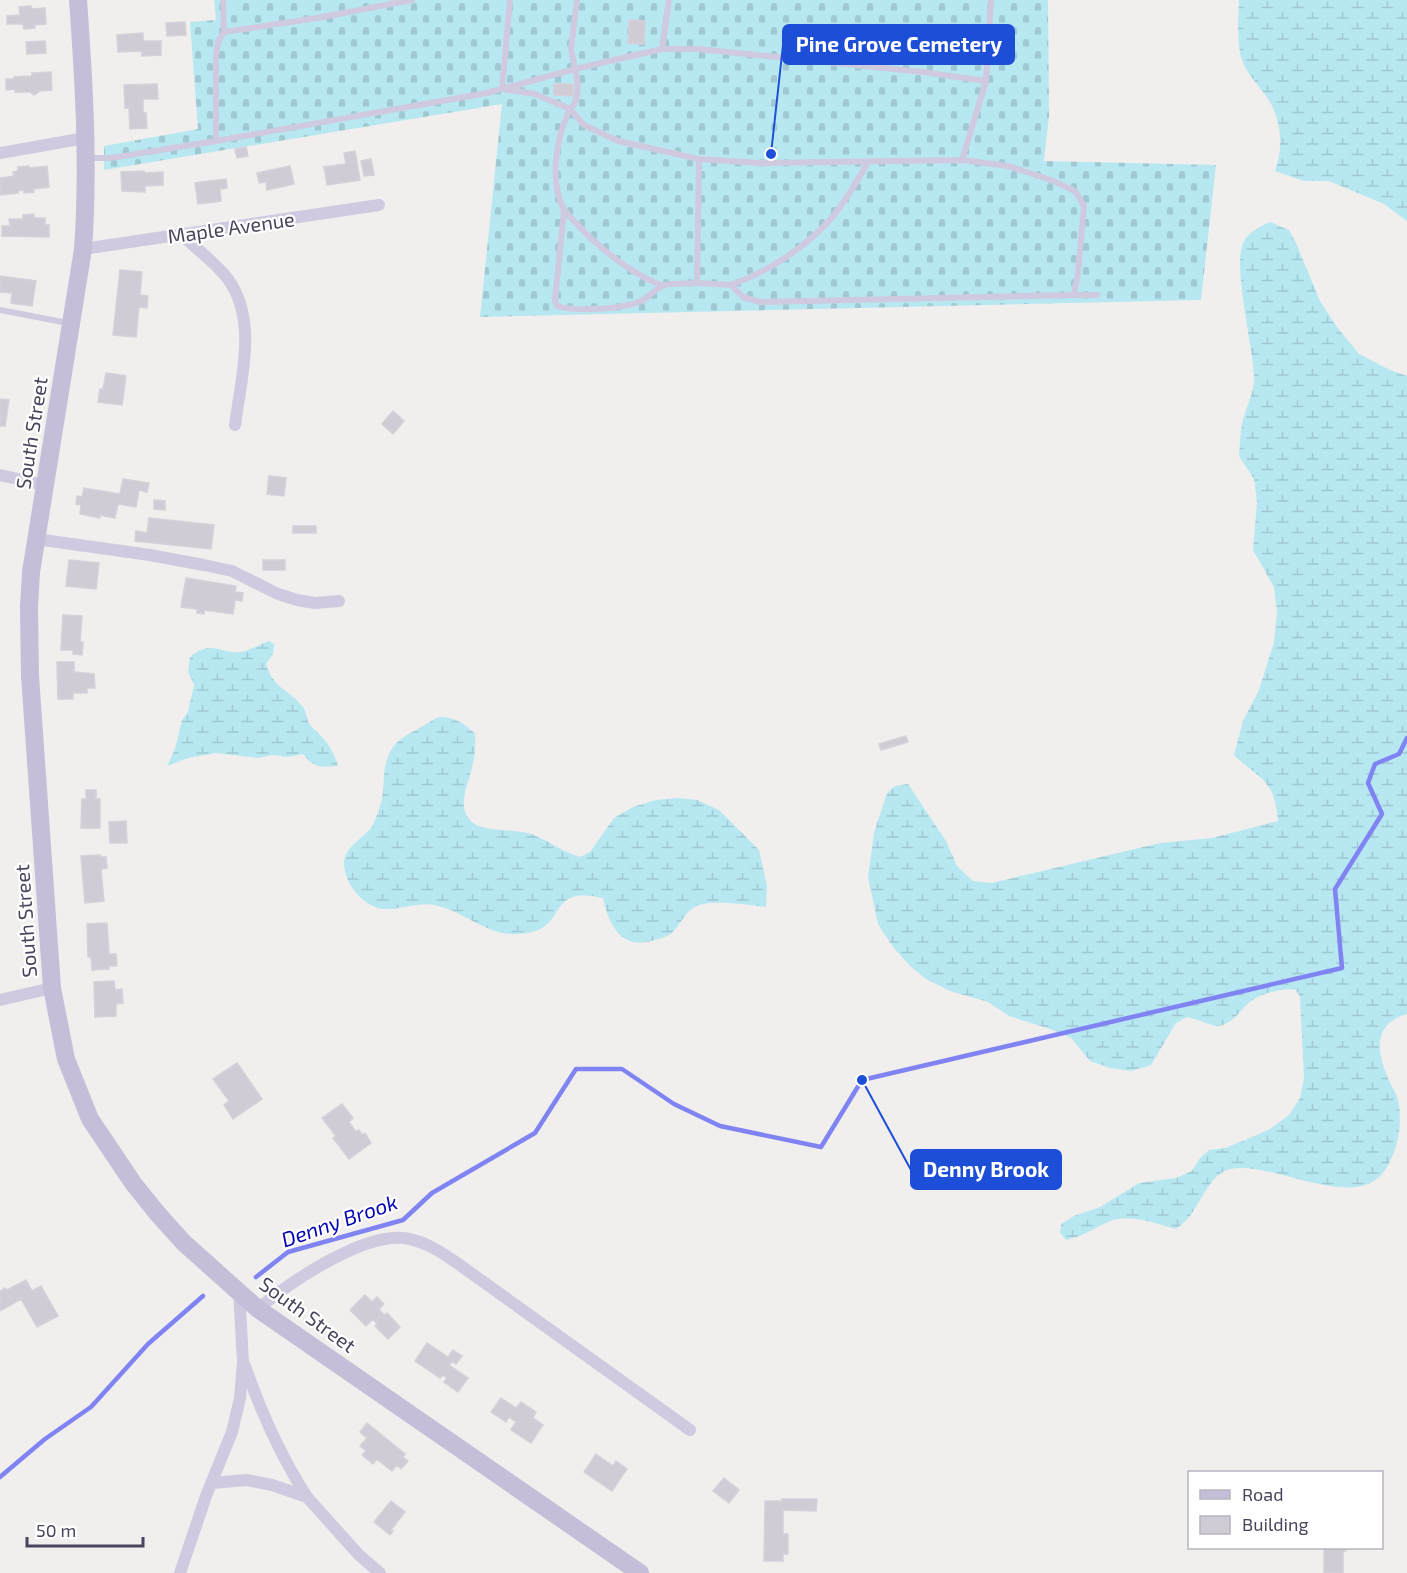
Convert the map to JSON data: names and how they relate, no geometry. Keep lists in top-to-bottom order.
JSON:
{
  "streets": {
    "main road": ["South Street"],
    "street": ["Maple Avenue"]
  },
  "crossings": [
    ["Maple Avenue", "South Street"]
  ],
  "water": ["Denny Brook"],
  "places": ["Pine Grove Cemetery", "Denny Brook"],
  "legend": ["Road", "Building"],
  "scale_bar": "50 m"
}
